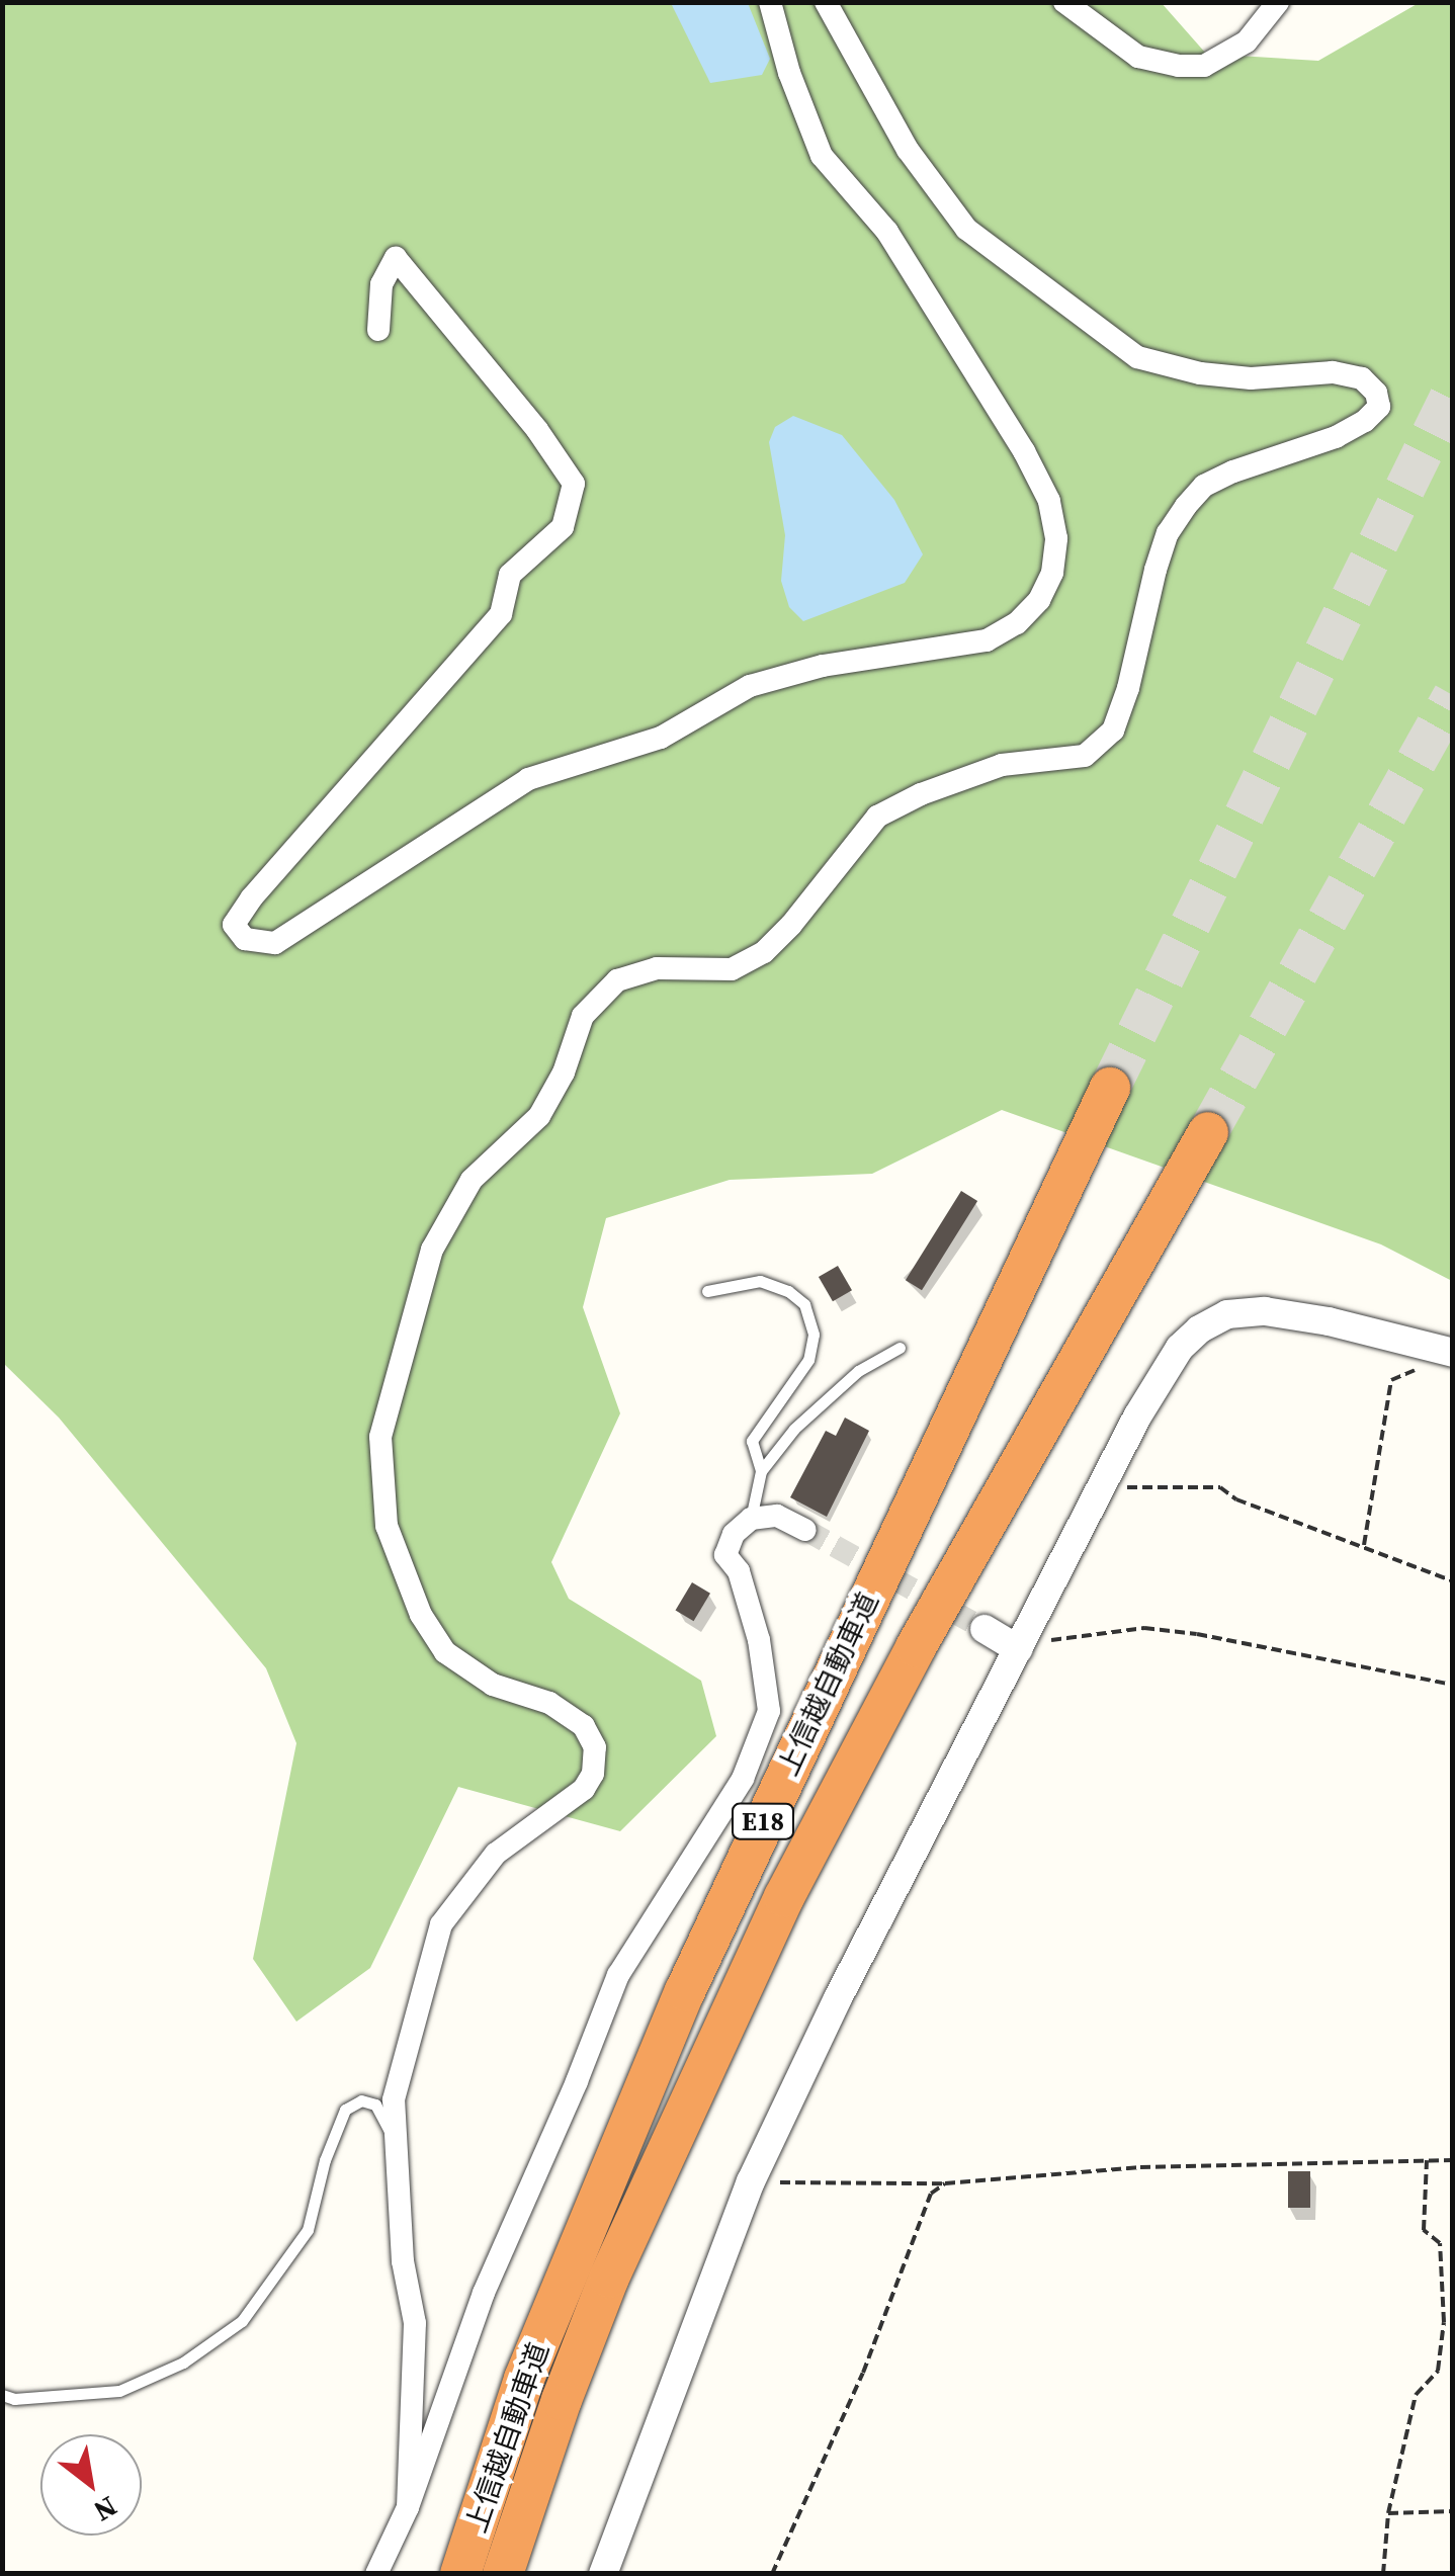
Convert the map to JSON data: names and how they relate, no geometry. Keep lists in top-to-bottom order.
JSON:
{
  "streets": {
    "highway": ["上信越自動車道", "E18"]
  },
  "north": "bottom right"
}
